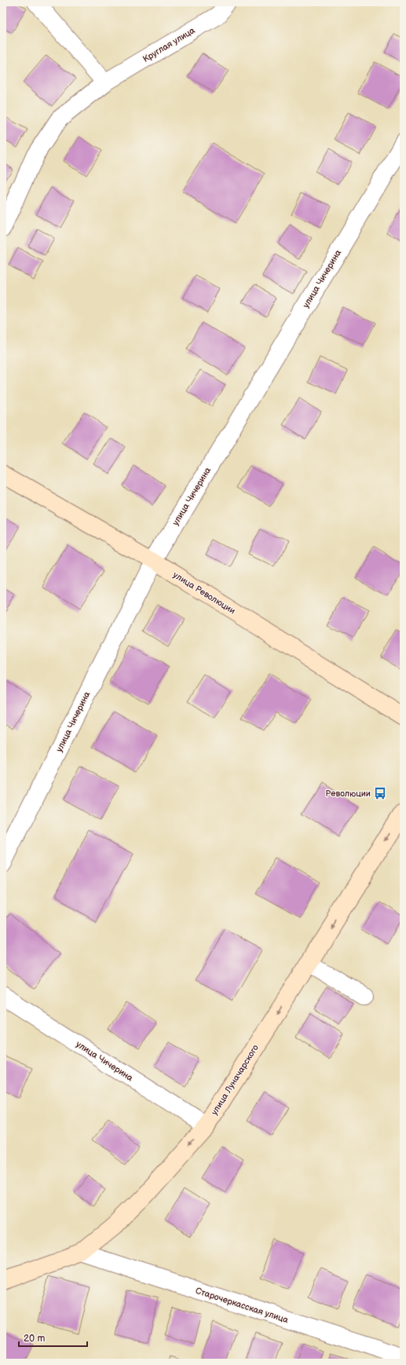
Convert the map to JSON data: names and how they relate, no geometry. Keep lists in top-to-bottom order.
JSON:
{
  "streets": {
    "main road": ["улица Революции", "улица Луначарского"],
    "street": ["Круглая улица", "улица Чичерина", "Старочеркасская улица"]
  },
  "crossings": [
    ["улица Чичерина", "улица Революции"],
    ["улица Чичерина", "улица Луначарского"],
    ["улица Луначарского", "Старочеркасская улица"]
  ],
  "one_way": ["улица Луначарского"],
  "places": {
    "bus stop": ["Революции"]
  },
  "scale_bar": "20 m"
}
